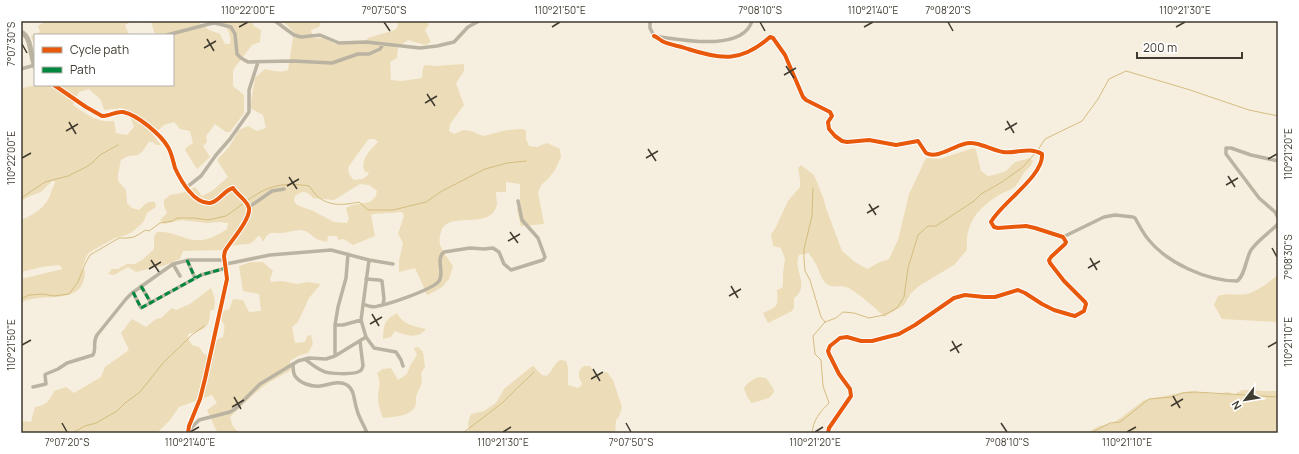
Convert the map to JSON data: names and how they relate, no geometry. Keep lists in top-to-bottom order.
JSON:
{
  "legend": ["Cycle path", "Path"],
  "scale_bar": "200 m",
  "north": "bottom left",
  "coordinates": [
    "110°22'00\"E",
    "7°07'50\"S",
    "110°21'50\"E",
    "7°08'10\"S",
    "110°21'40\"E",
    "7°08'20\"S",
    "110°21'30\"E",
    "7°07'30\"S",
    "110°21'20\"E",
    "7°08'30\"S",
    "110°21'10\"E",
    "7°07'20\"S"
  ]
}
